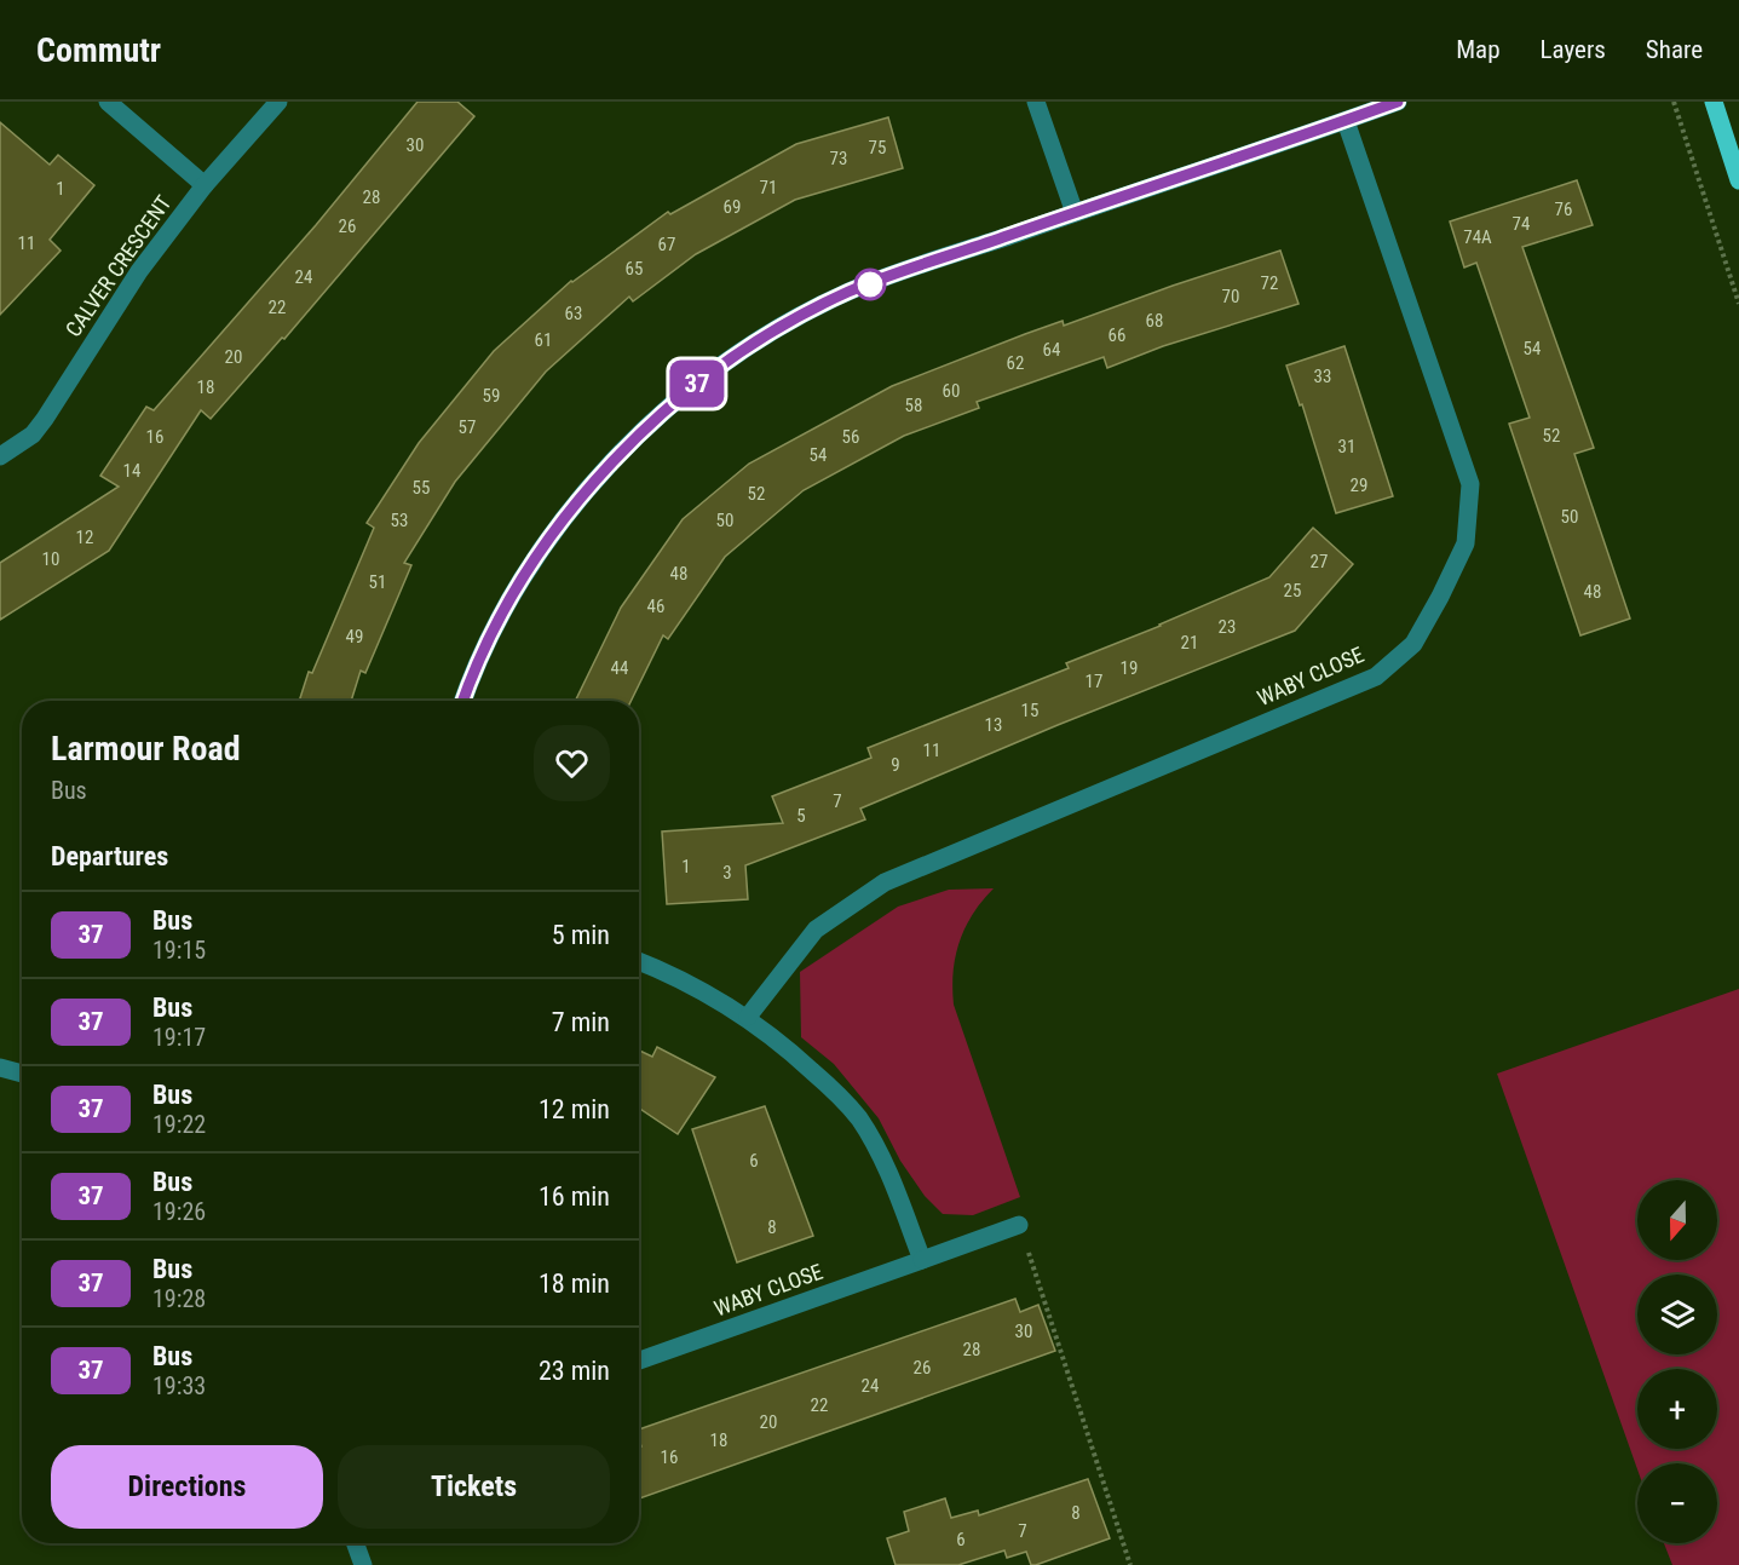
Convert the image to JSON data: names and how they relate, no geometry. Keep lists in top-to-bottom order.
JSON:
{
  "streets": {
    "street": ["CALVER CRESCENT", "WABY CLOSE"]
  },
  "lines": ["bus line 37"],
  "house_numbers": [
    "30",
    "75",
    "73",
    "71",
    "1",
    "28",
    "69",
    "76",
    "74",
    "26",
    "74A",
    "11",
    "67",
    "65",
    "24",
    "72",
    "70",
    "22",
    "63",
    "68",
    "66",
    "61",
    "54",
    "64",
    "20",
    "62",
    "33",
    "18",
    "60",
    "59",
    "58",
    "57",
    "52",
    "16",
    "56",
    "31",
    "54",
    "14",
    "29",
    "55",
    "52",
    "50",
    "53",
    "50",
    "12",
    "10",
    "27",
    "48",
    "51",
    "25",
    "48",
    "46",
    "23",
    "49",
    "21",
    "44",
    "19",
    "17",
    "15",
    "13",
    "11",
    "9",
    "7",
    "5",
    "1",
    "3",
    "6",
    "8",
    "30",
    "28",
    "26",
    "24",
    "22",
    "20",
    "18",
    "16",
    "8",
    "7",
    "6"
  ],
  "north": "bottom",
  "page": {
    "header": "Commutr",
    "nav": ["Map", "Layers", "Share"],
    "on_map": "37",
    "heading": [
      ["Larmour Road", "Bus"],
      "Departures"
    ],
    "list": [
      {
        "mark": "37",
        "name": "Bus",
        "note": "19:15",
        "value": "5 min"
      },
      {
        "mark": "37",
        "name": "Bus",
        "note": "19:17",
        "value": "7 min"
      },
      {
        "mark": "37",
        "name": "Bus",
        "note": "19:22",
        "value": "12 min"
      },
      {
        "mark": "37",
        "name": "Bus",
        "note": "19:26",
        "value": "16 min"
      },
      {
        "mark": "37",
        "name": "Bus",
        "note": "19:28",
        "value": "18 min"
      },
      {
        "mark": "37",
        "name": "Bus",
        "note": "19:33",
        "value": "23 min"
      }
    ],
    "map_buttons": ["+", "−"],
    "buttons": ["Directions", "Tickets"]
  }
}
